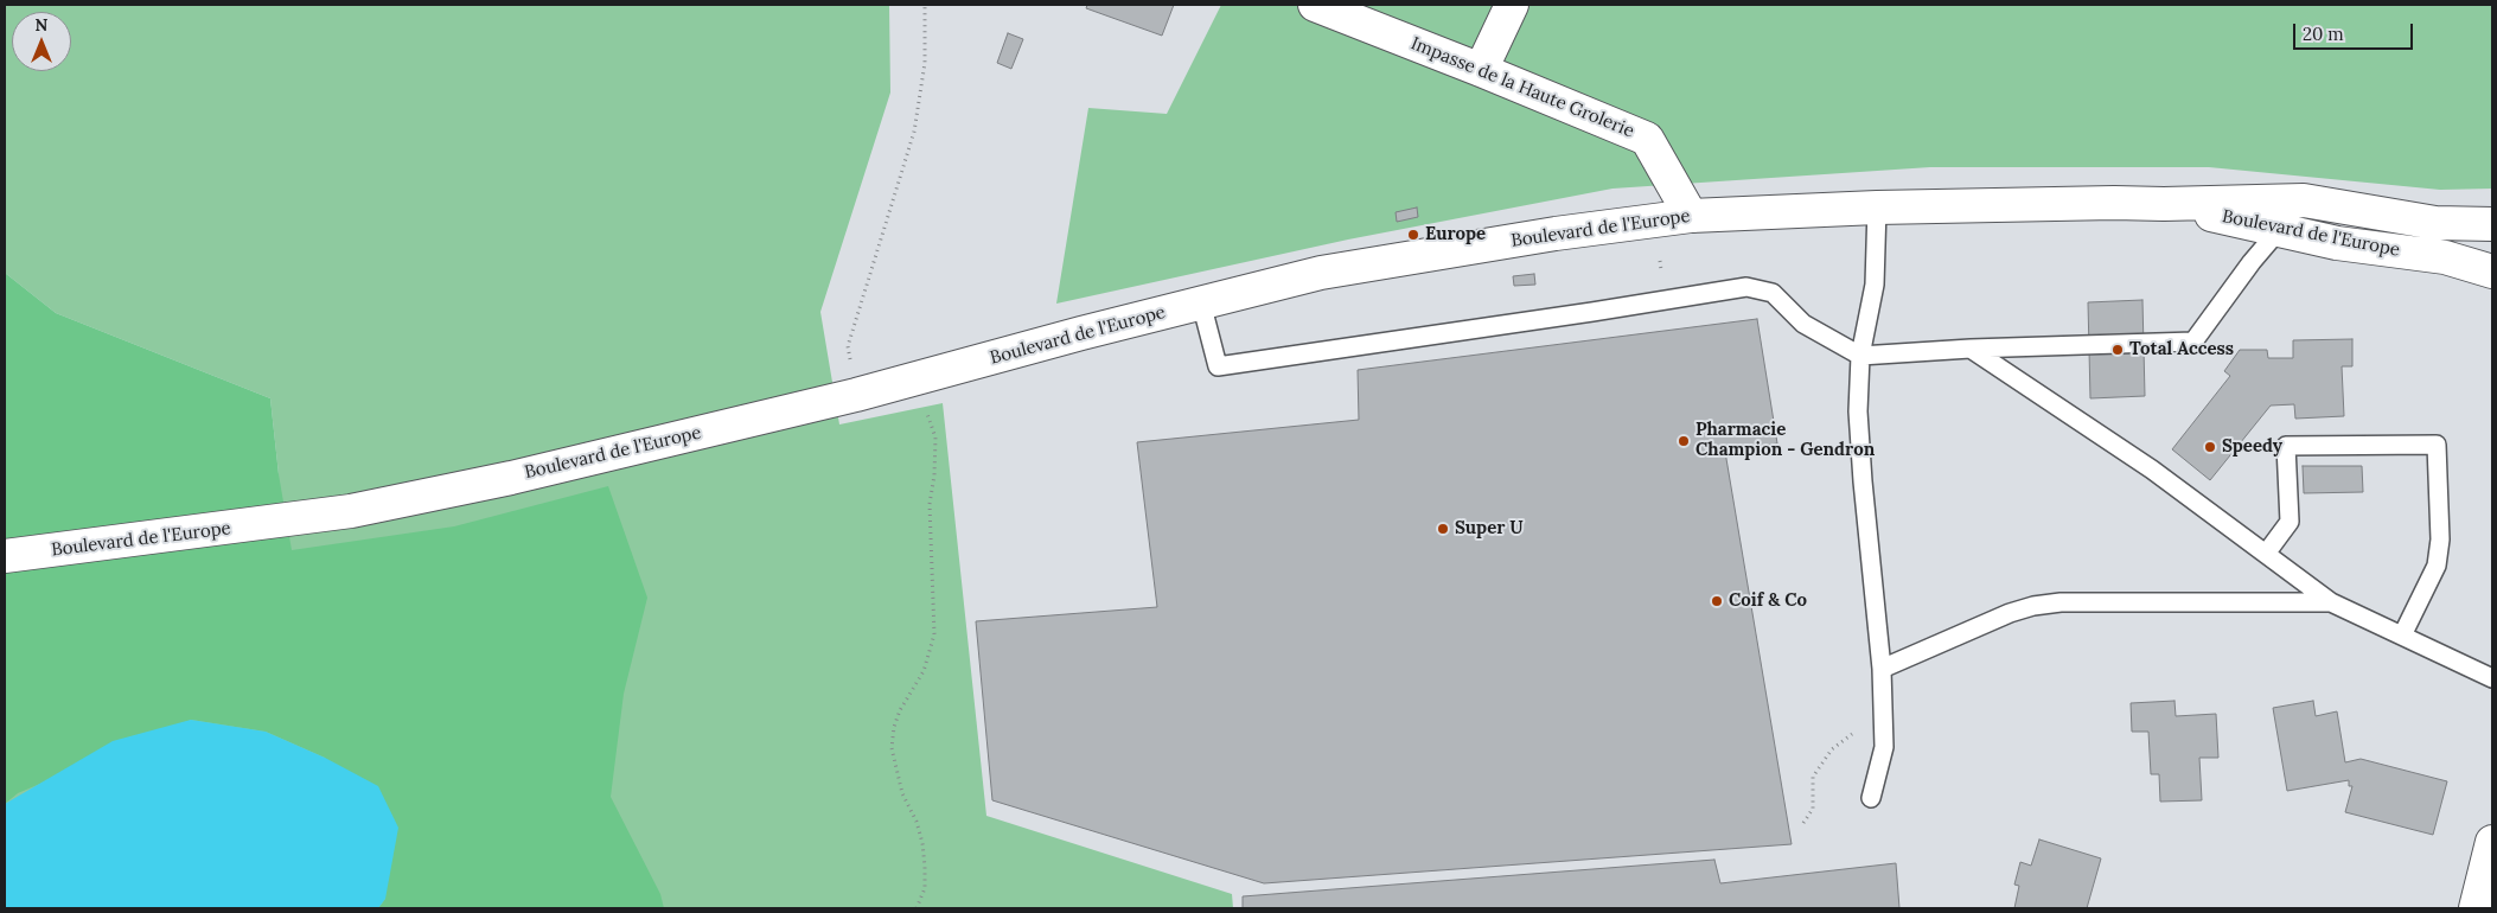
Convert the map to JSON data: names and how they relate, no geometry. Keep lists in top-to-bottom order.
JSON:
{
  "streets": {
    "street": ["Impasse de la Haute Grolerie", "Boulevard de l'Europe"]
  },
  "crossings": [
    ["Impasse de la Haute Grolerie", "Boulevard de l'Europe"]
  ],
  "places": [
    "Europe",
    "Total Access",
    "Pharmacie Champion - Gendron",
    "Speedy",
    "Super U",
    "Coif & Co"
  ],
  "scale_bar": "20 m",
  "north": "top"
}
